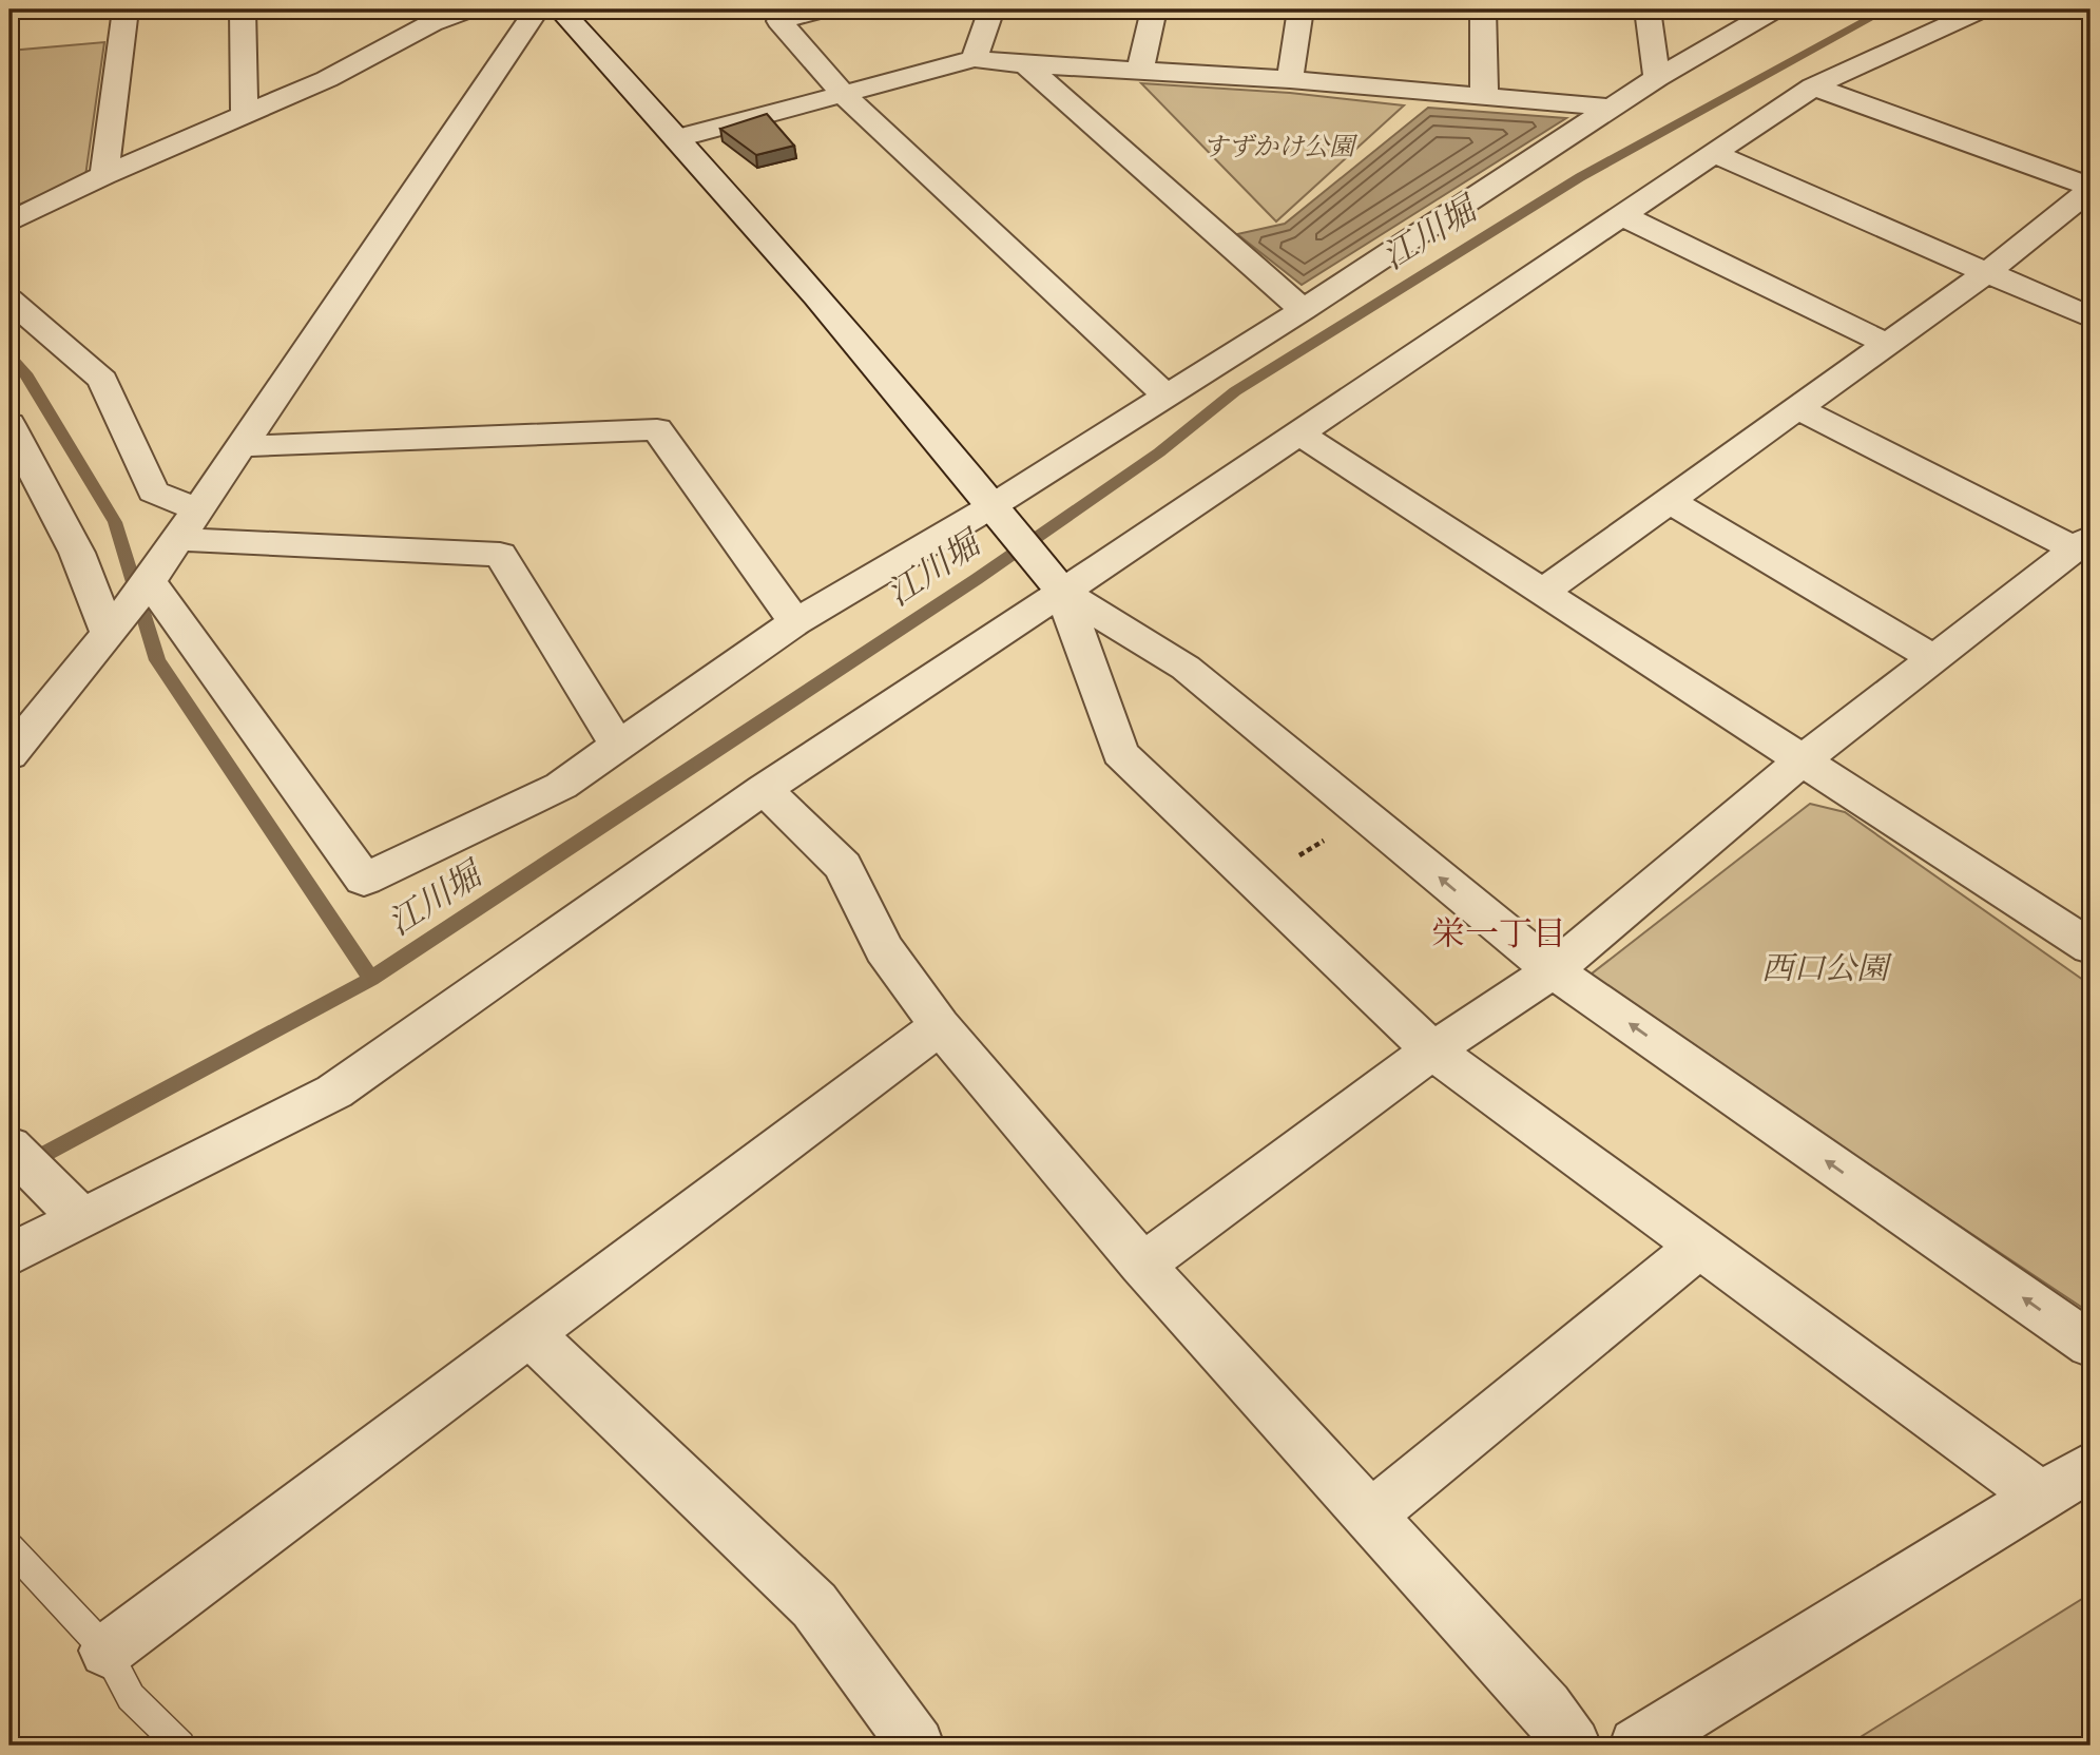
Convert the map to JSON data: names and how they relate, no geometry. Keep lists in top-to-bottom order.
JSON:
{
  "districts": ["栄一丁目"],
  "water": ["江川堀"],
  "parks": ["すずかけ公園", "西口公園"]
}
